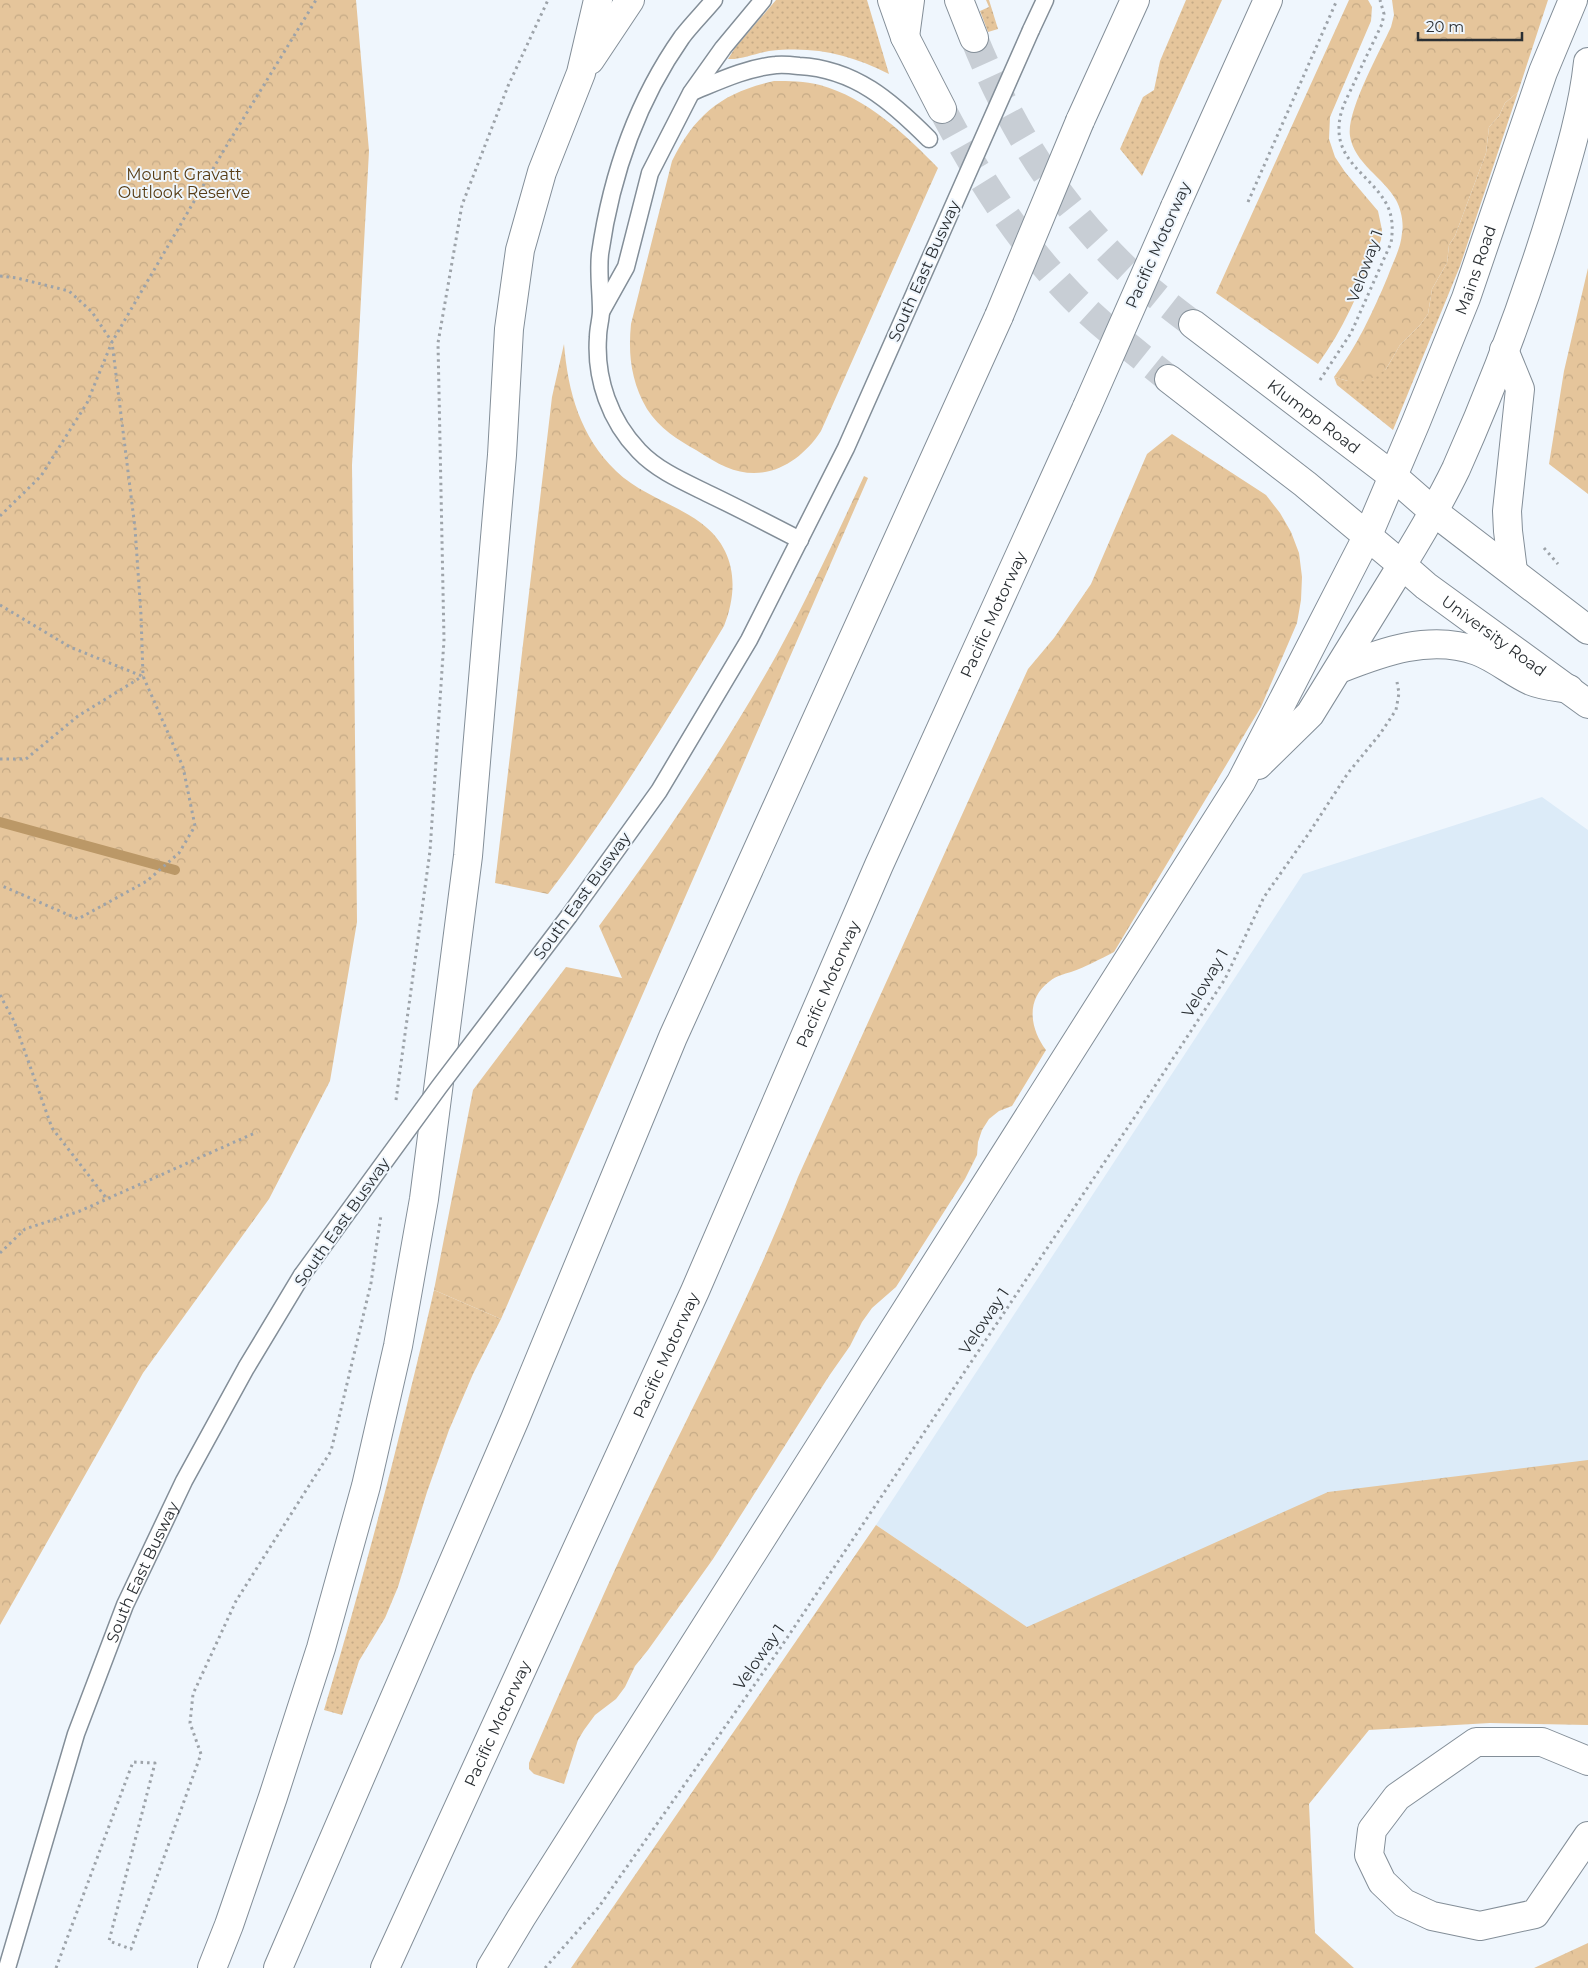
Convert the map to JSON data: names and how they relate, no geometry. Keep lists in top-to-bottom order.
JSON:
{
  "streets": {
    "main road": [
      "Pacific Motorway",
      "Mains Road",
      "Klumpp Road",
      "University Road"
    ],
    "lane": ["South East Busway"],
    "path": ["Veloway 1"]
  },
  "crossings": [
    ["Mains Road", "Klumpp Road"]
  ],
  "parks": ["Mount Gravatt Outlook Reserve"],
  "scale_bar": "20 m"
}
